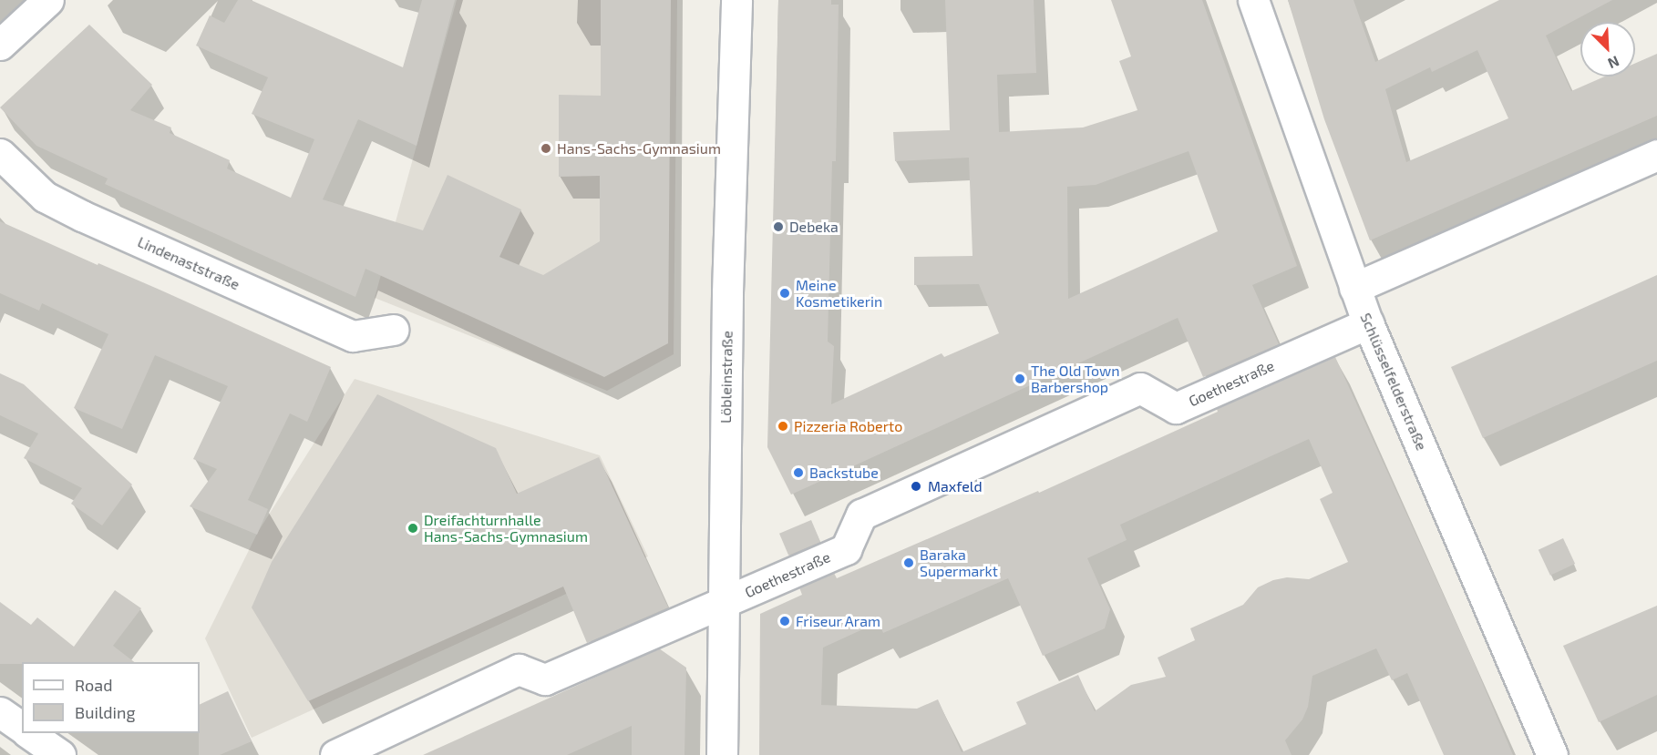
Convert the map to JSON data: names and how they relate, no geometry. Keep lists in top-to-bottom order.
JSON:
{
  "streets": {
    "street": [
      "Lindenaststraße",
      "Löbleinstraße",
      "Schlüsselfelderstraße",
      "Goethestraße"
    ]
  },
  "crossings": [
    ["Löbleinstraße", "Goethestraße"],
    ["Schlüsselfelderstraße", "Goethestraße"]
  ],
  "places": [
    "Hans-Sachs-Gymnasium",
    "Debeka",
    "Meine Kosmetikerin",
    "The Old Town Barbershop",
    "Pizzeria Roberto",
    "Backstube",
    "Maxfeld",
    "Dreifachturnhalle Hans-Sachs-Gymnasium",
    "Baraka Supermarkt",
    "Friseur Aram"
  ],
  "legend": ["Road", "Building"],
  "north": "bottom right"
}
